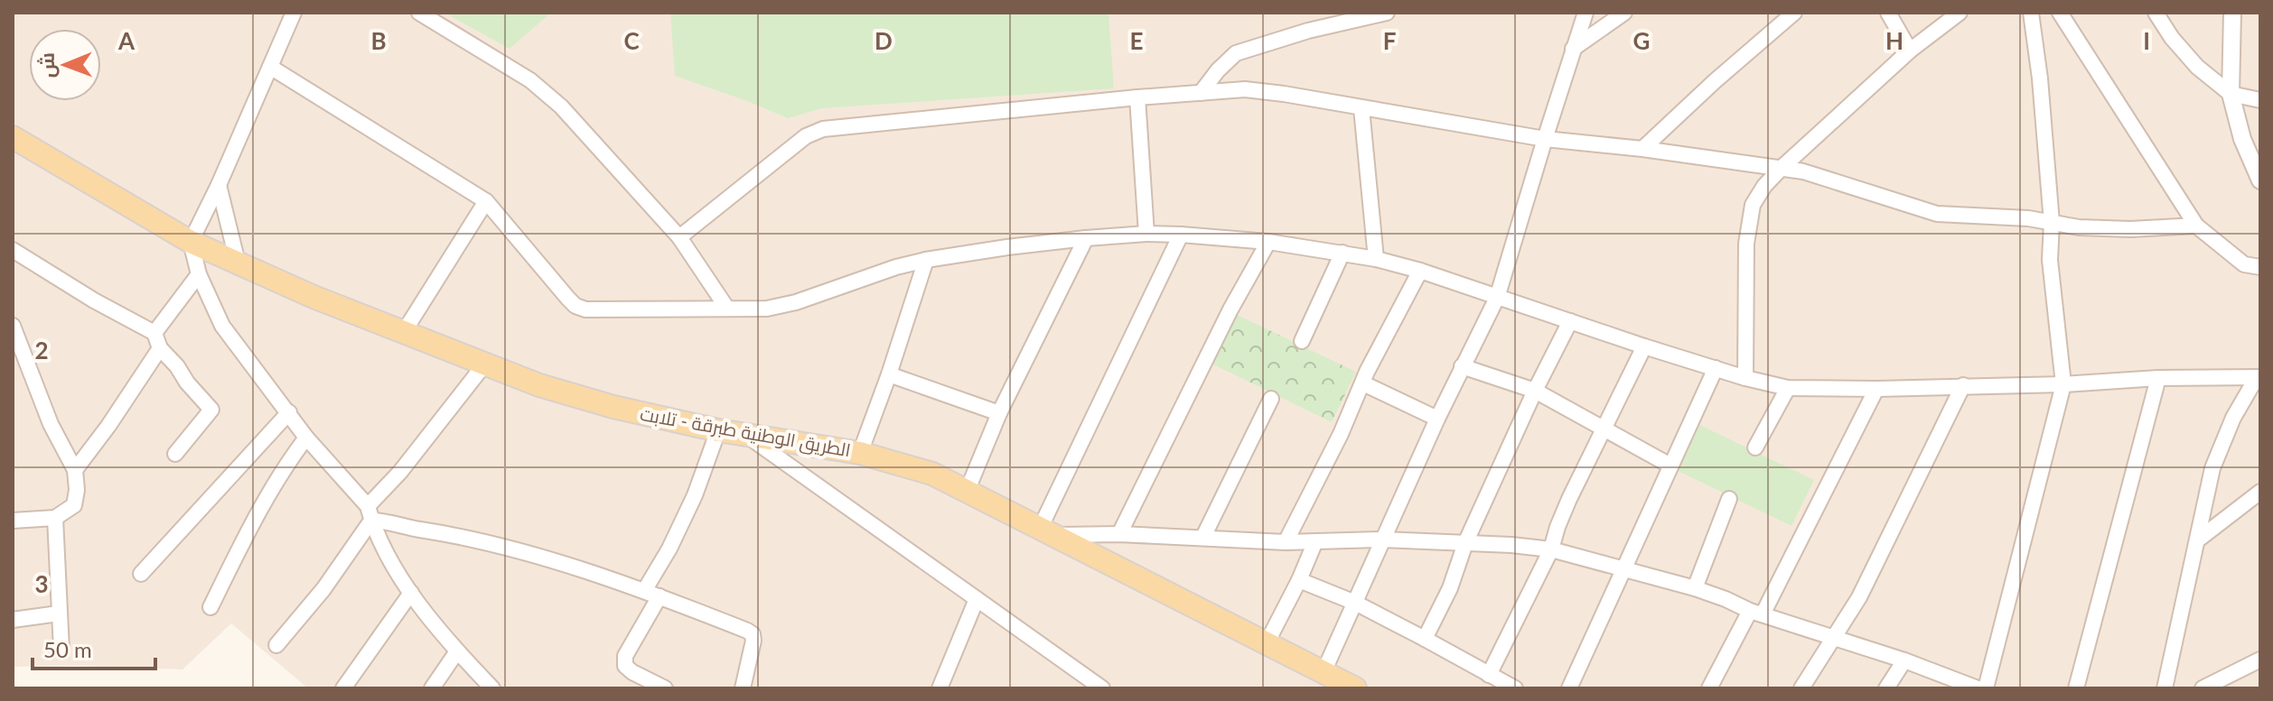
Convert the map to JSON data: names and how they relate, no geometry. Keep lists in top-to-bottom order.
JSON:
{
  "streets": {
    "main road": ["الطريق الوطنية طبرقة - تلابت"]
  },
  "scale_bar": "50 m",
  "north": "left",
  "grid": {
    "columns": [
      "A",
      "B",
      "C",
      "D",
      "E",
      "F",
      "G",
      "H",
      "I"
    ],
    "rows": ["2", "3"]
  }
}
